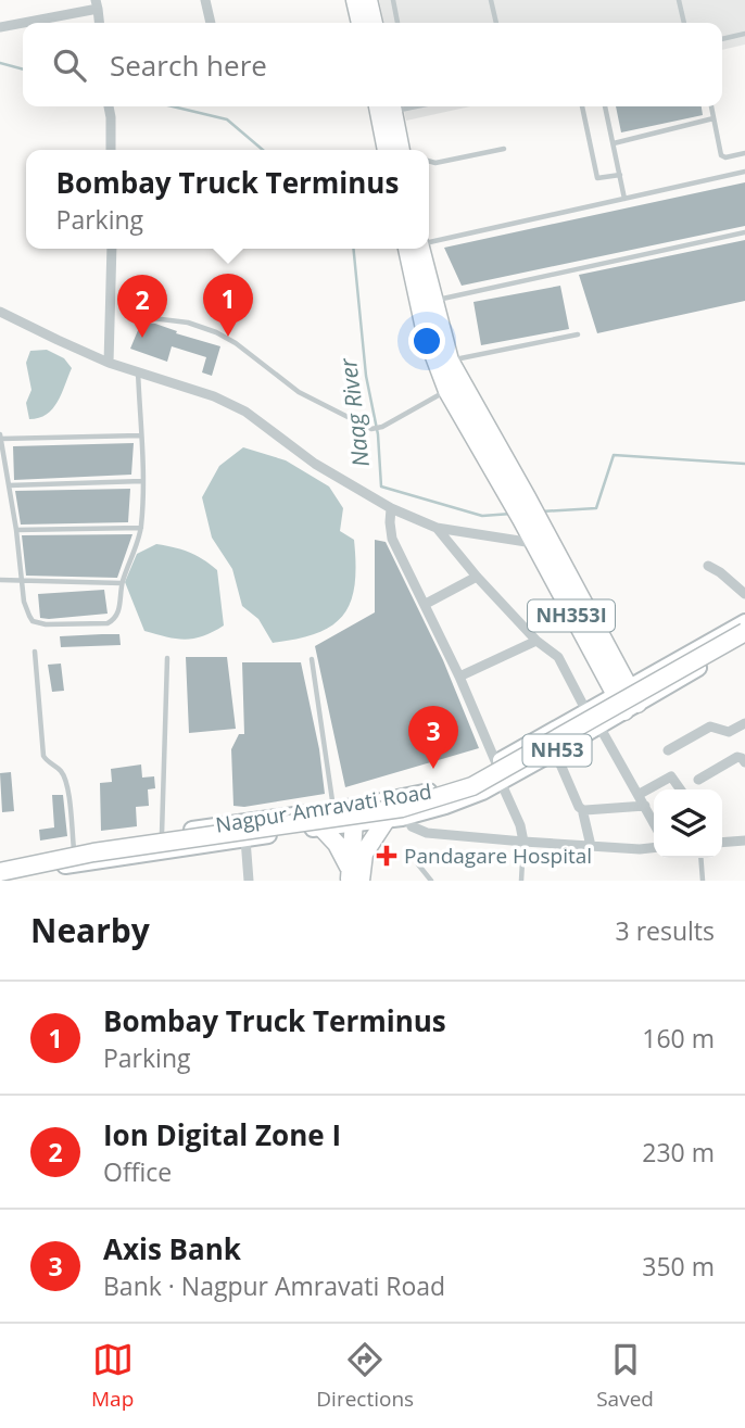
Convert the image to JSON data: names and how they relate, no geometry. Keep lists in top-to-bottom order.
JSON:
{
  "streets": {
    "highway": ["NH353I"],
    "main road": ["NH53", "Nagpur Amravati Road"]
  },
  "crossings": [
    ["NH353I", "Nagpur Amravati Road"]
  ],
  "water": ["Naag River"],
  "places": {
    "health": ["Pandagare Hospital"]
  },
  "page": {
    "search": "Search here",
    "popup": ["Bombay Truck Terminus", "Parking"],
    "pins": ["1", "2", "3"],
    "heading": ["Nearby", "3 results"],
    "list": [
      {
        "mark": "1",
        "name": "Bombay Truck Terminus",
        "note": "Parking",
        "value": "160 m"
      },
      {
        "mark": "2",
        "name": "Ion Digital Zone I",
        "note": "Office",
        "value": "230 m"
      },
      {
        "mark": "3",
        "name": "Axis Bank",
        "note": "Bank · Nagpur Amravati Road",
        "value": "350 m"
      }
    ],
    "nav": ["Map", "Directions", "Saved"]
  }
}
